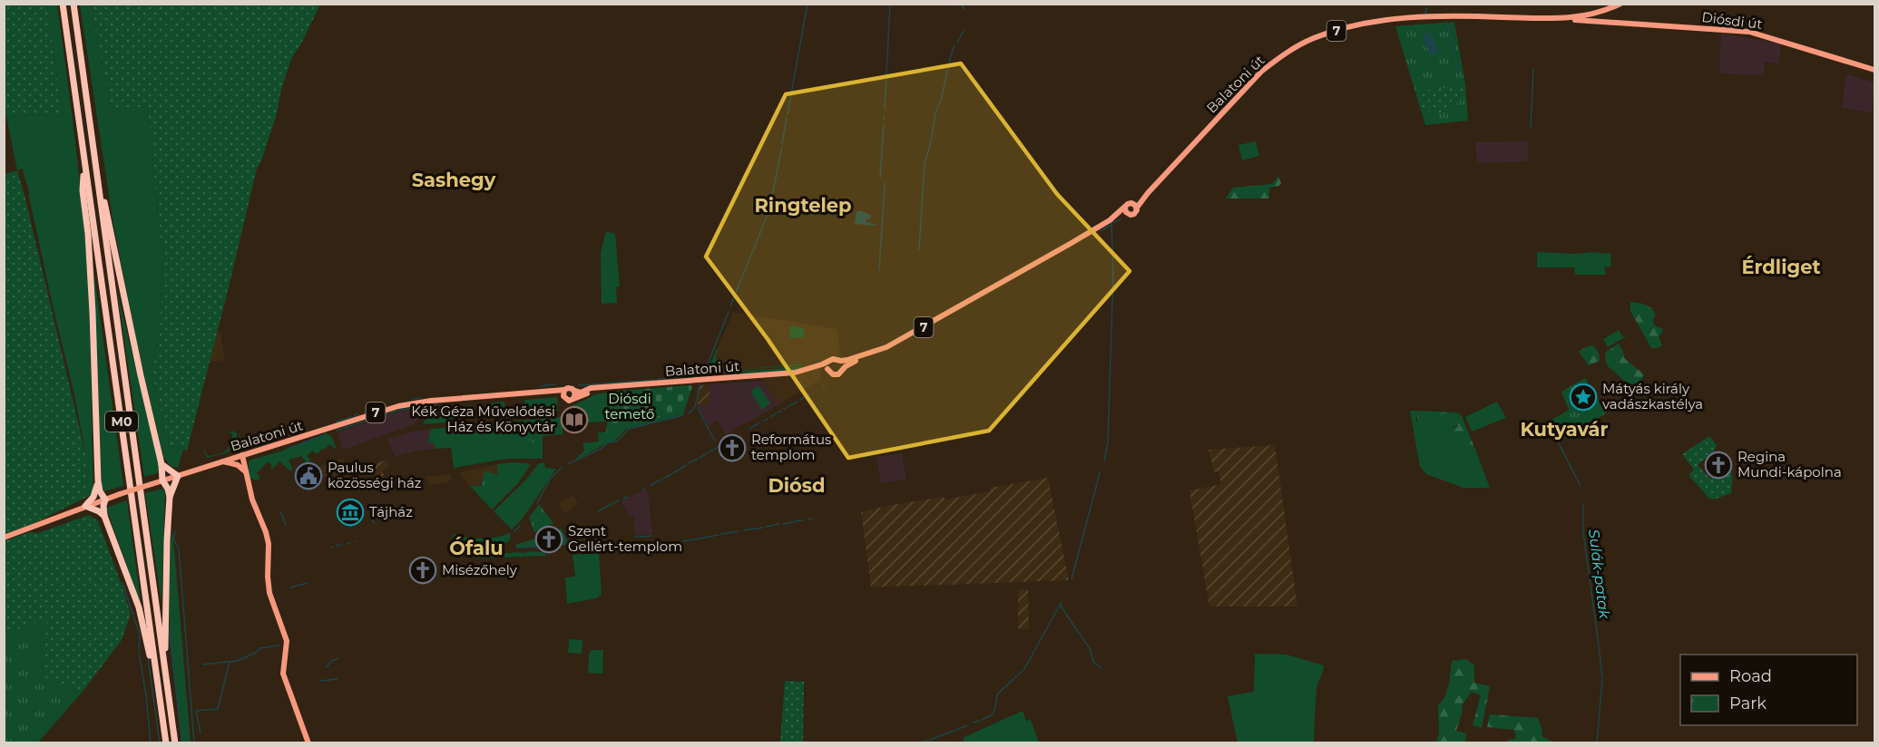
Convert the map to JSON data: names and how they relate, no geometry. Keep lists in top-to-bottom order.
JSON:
{
  "streets": {
    "highway": ["M0"],
    "main road": ["Diósdi út", "7", "Balatoni út"]
  },
  "crossings": [
    ["Diósdi út", "Balatoni út"],
    ["7", "Balatoni út"]
  ],
  "districts": [
    "Sashegy",
    "Ringtelep",
    "Érdliget",
    "Kutyavár",
    "Diósd",
    "Ófalu"
  ],
  "water": ["Sulák-patak"],
  "parks": ["Diósdi temető"],
  "places": {
    "place": ["Mátyás király vadászkastélya"],
    "library": ["Kék Géza Művelődési Ház és Könyvtár"],
    "church": [
      "Református templom",
      "Regina Mundi-kápolna",
      "Szent Gellért-templom",
      "Misézőhely"
    ],
    "public building": ["Paulus közösségi ház"],
    "museum": ["Tájház"]
  },
  "legend": ["Road", "Park"]
}
